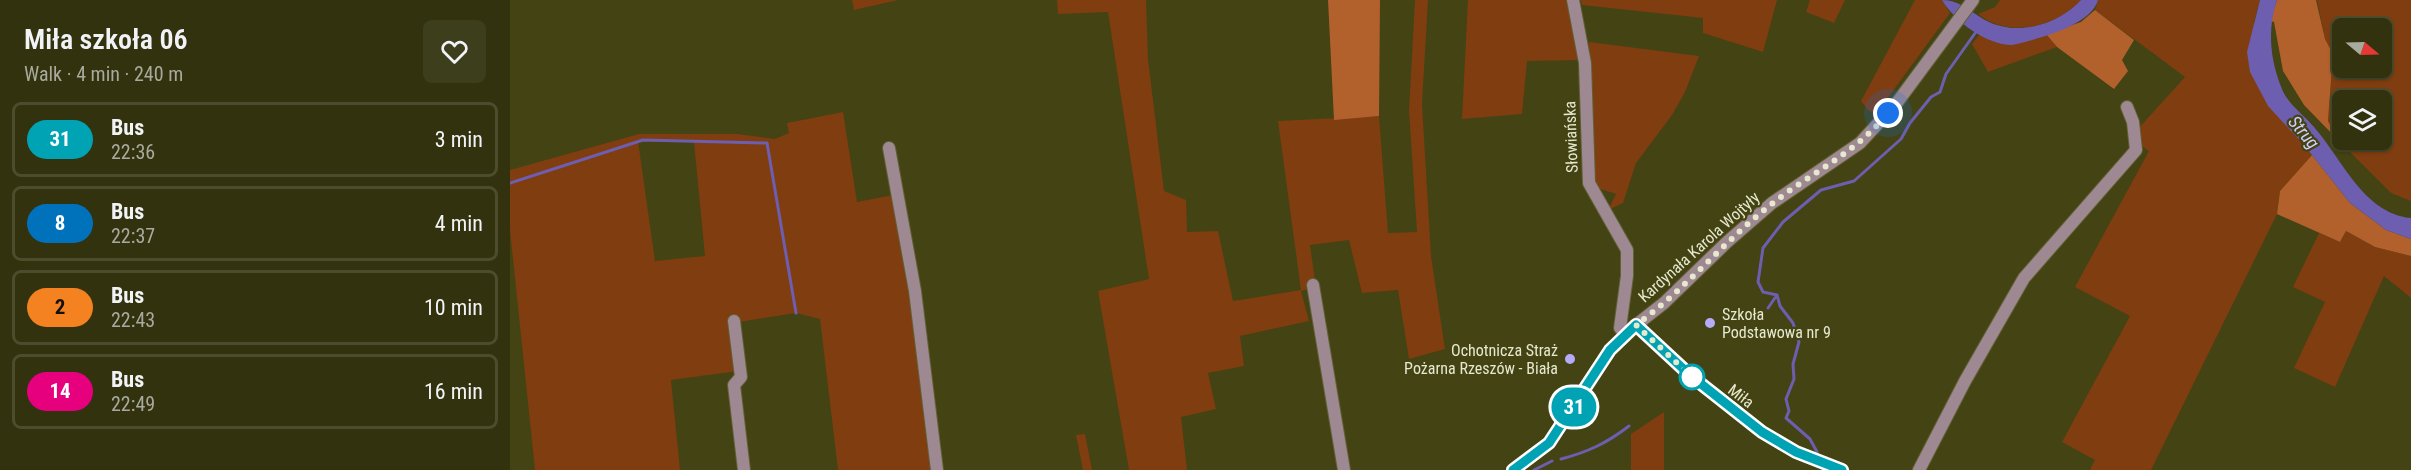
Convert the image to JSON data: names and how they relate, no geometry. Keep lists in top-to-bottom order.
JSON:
{
  "streets": {
    "street": ["Słowiańska", "Kardynała Karola Wojtyły", "Miła"]
  },
  "crossings": [
    ["Słowiańska", "Kardynała Karola Wojtyły"],
    ["Kardynała Karola Wojtyły", "Miła"]
  ],
  "water": ["Strug"],
  "places": ["Szkoła Podstawowa nr 9", "Ochotnicza Straż Pożarna Rzeszów - Biała"],
  "lines": ["bus line 31"],
  "north": "right",
  "page": {
    "heading": ["Miła szkoła 06", "Walk · 4 min · 240 m"],
    "on_map": "31",
    "list": [
      {
        "mark": "31",
        "name": "Bus",
        "note": "22:36",
        "value": "3 min"
      },
      {
        "mark": "8",
        "name": "Bus",
        "note": "22:37",
        "value": "4 min"
      },
      {
        "mark": "2",
        "name": "Bus",
        "note": "22:43",
        "value": "10 min"
      },
      {
        "mark": "14",
        "name": "Bus",
        "note": "22:49",
        "value": "16 min"
      }
    ]
  }
}
